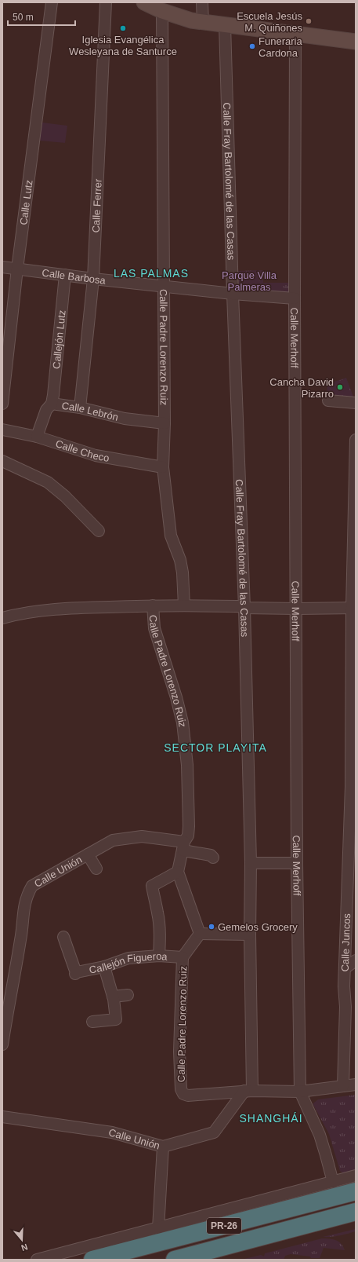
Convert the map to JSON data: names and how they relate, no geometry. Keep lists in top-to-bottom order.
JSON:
{
  "streets": {
    "highway": ["PR-26"],
    "street": [
      "Calle Fray Bartolomé de las Casas",
      "Calle Lutz",
      "Calle Ferrer",
      "Calle Barbosa",
      "Calle Merhoff",
      "Callejón Lutz",
      "Calle Padre Lorenzo Ruiz",
      "Calle Lebrón",
      "Calle Checo",
      "Calle Unión",
      "Calle Juncos",
      "Callejón Figueroa"
    ]
  },
  "crossings": [
    ["Calle Fray Bartolomé de las Casas", "Calle Barbosa"],
    ["Calle Fray Bartolomé de las Casas", "Calle Padre Lorenzo Ruiz"],
    ["Calle Fray Bartolomé de las Casas", "Calle Unión"],
    ["Calle Lutz", "Calle Barbosa"],
    ["Calle Ferrer", "Calle Barbosa"],
    ["Calle Ferrer", "Calle Lebrón"],
    ["Calle Barbosa", "Calle Merhoff"],
    ["Calle Barbosa", "Callejón Lutz"],
    ["Calle Barbosa", "Calle Padre Lorenzo Ruiz"],
    ["Callejón Lutz", "Calle Lebrón"],
    ["Calle Padre Lorenzo Ruiz", "Calle Lebrón"],
    ["Calle Padre Lorenzo Ruiz", "Calle Checo"],
    ["Calle Padre Lorenzo Ruiz", "Calle Unión"],
    ["Calle Padre Lorenzo Ruiz", "Callejón Figueroa"],
    ["Calle Lebrón", "Calle Checo"]
  ],
  "districts": ["LAS PALMAS", "SECTOR PLAYITA", "SHANGHÁI"],
  "parks": ["Parque Villa Palmeras"],
  "places": [
    "Escuela Jesús M. Quiñones",
    "Iglesia Evangélica Wesleyana de Santurce",
    "Funeraria Cardona",
    "Cancha David Pizarro",
    "Gemelos Grocery"
  ],
  "scale_bar": "50 m",
  "north": "bottom"
}
